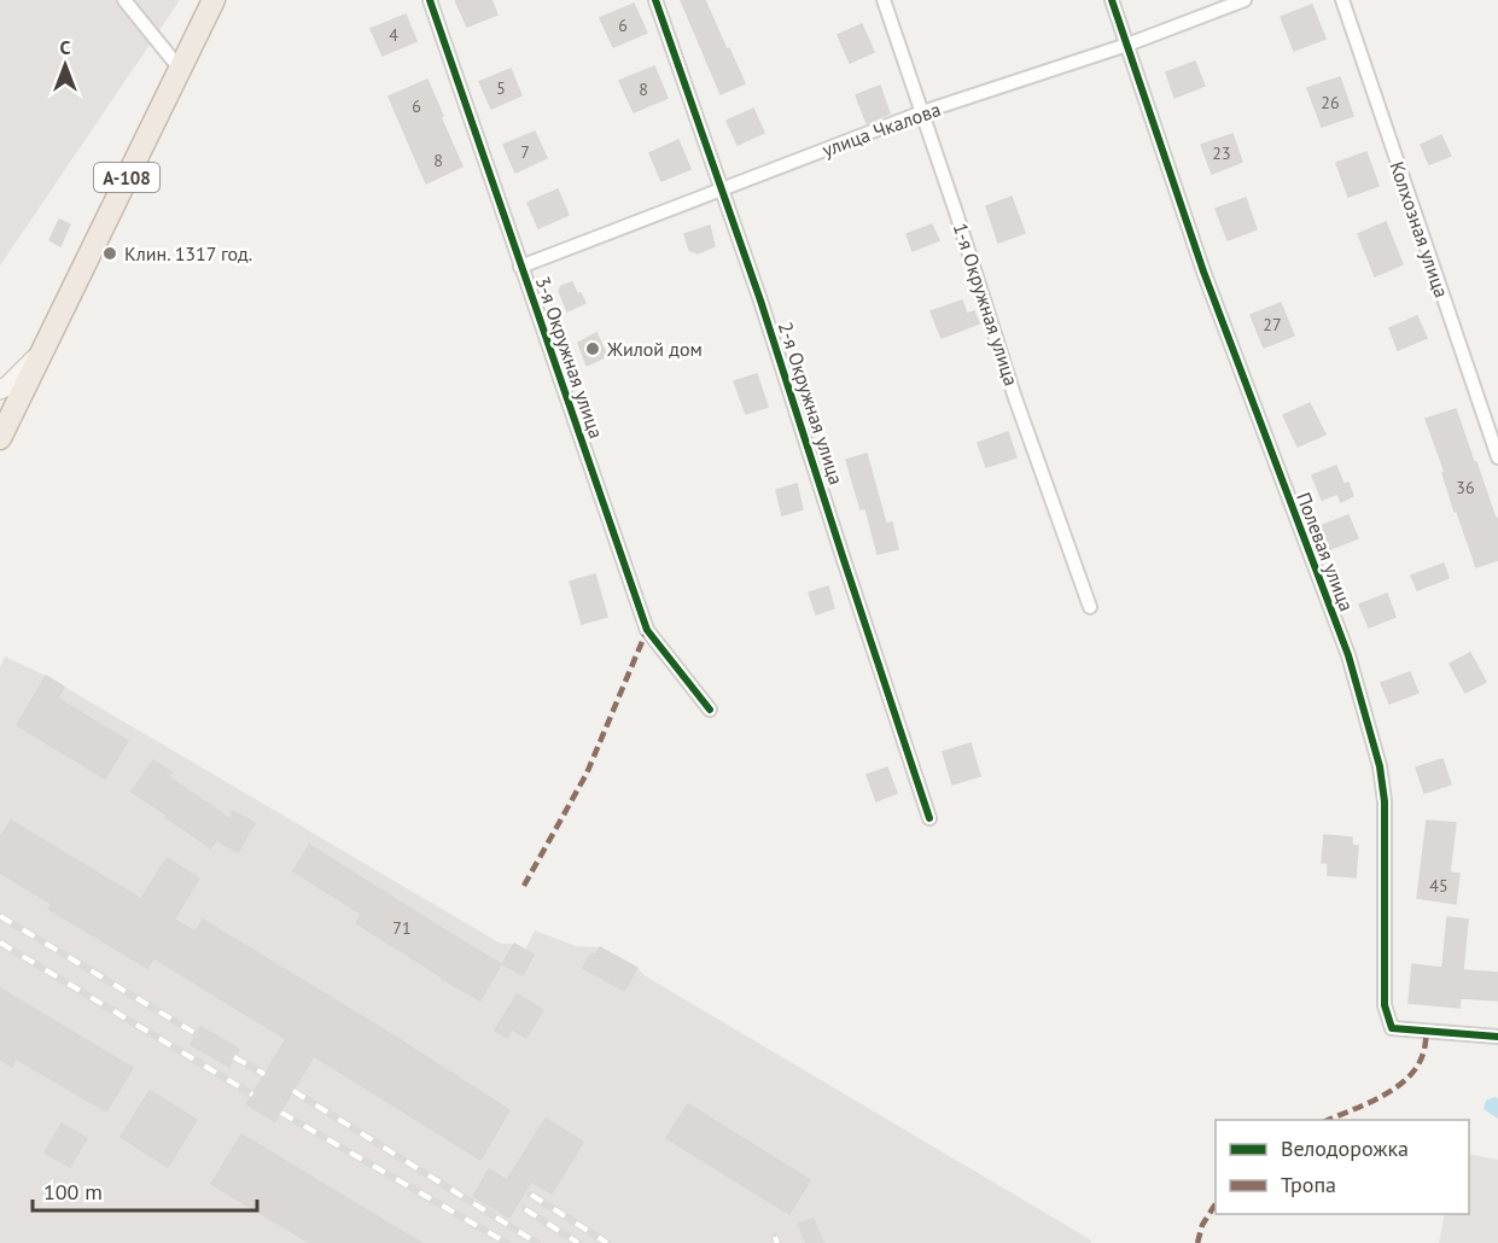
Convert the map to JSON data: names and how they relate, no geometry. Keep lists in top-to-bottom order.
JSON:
{
  "streets": {
    "highway": ["А-108"],
    "street": [
      "улица Чкалова",
      "Колхозная улица",
      "1-я Окружная улица",
      "3-я Окружная улица",
      "2-я Окружная улица",
      "Полевая улица"
    ]
  },
  "crossings": [
    ["улица Чкалова", "1-я Окружная улица"],
    ["улица Чкалова", "3-я Окружная улица"],
    ["улица Чкалова", "2-я Окружная улица"],
    ["улица Чкалова", "Полевая улица"]
  ],
  "places": ["Клин. 1317 год.", "Жилой дом"],
  "house_numbers": [
    "6",
    "4",
    "5",
    "8",
    "26",
    "6",
    "7",
    "23",
    "8",
    "27",
    "36",
    "45",
    "71"
  ],
  "legend": ["Велодорожка", "Тропа"],
  "scale_bar": "100 m",
  "north": "top"
}
